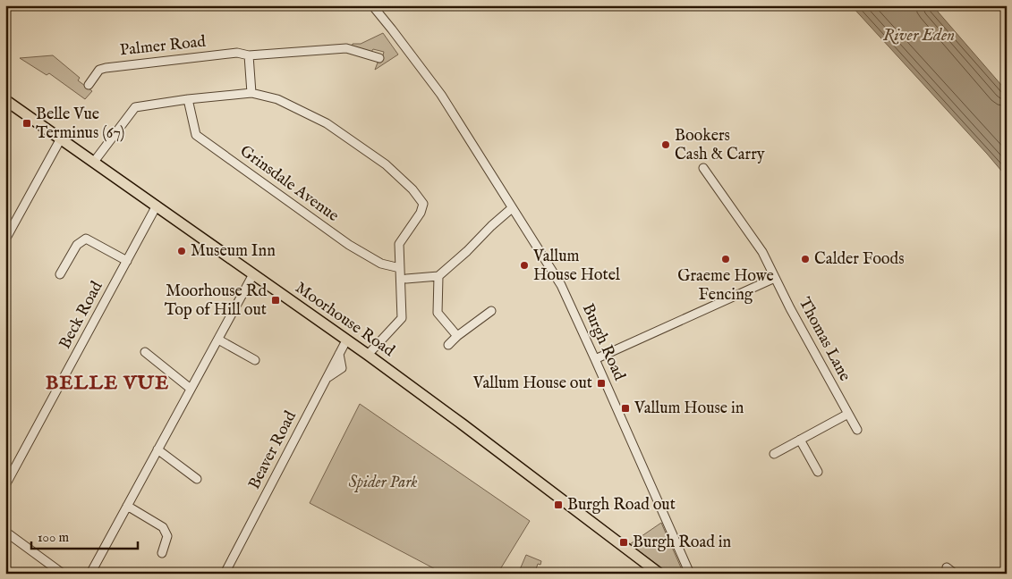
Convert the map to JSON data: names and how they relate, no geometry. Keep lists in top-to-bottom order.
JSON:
{
  "streets": {
    "main road": ["Moorhouse Road"],
    "street": [
      "Palmer Road",
      "Grinsdale Avenue",
      "Beck Road",
      "Thomas Lane",
      "Burgh Road",
      "Beaver Road"
    ]
  },
  "crossings": [
    ["Beck Road", "Moorhouse Road"],
    ["Moorhouse Road", "Beaver Road"]
  ],
  "districts": ["BELLE VUE"],
  "water": ["River Eden"],
  "parks": ["Spider Park"],
  "places": {
    "transit": [
      "Belle Vue Terminus (67)",
      "Moorhouse Rd Top of Hill out",
      "Vallum House out",
      "Vallum House in",
      "Burgh Road out",
      "Burgh Road in"
    ],
    "other": [
      "Bookers Cash & Carry",
      "Museum Inn",
      "Graeme Howe Fencing",
      "Calder Foods",
      "Vallum House Hotel"
    ]
  },
  "scale_bar": "100 m"
}
